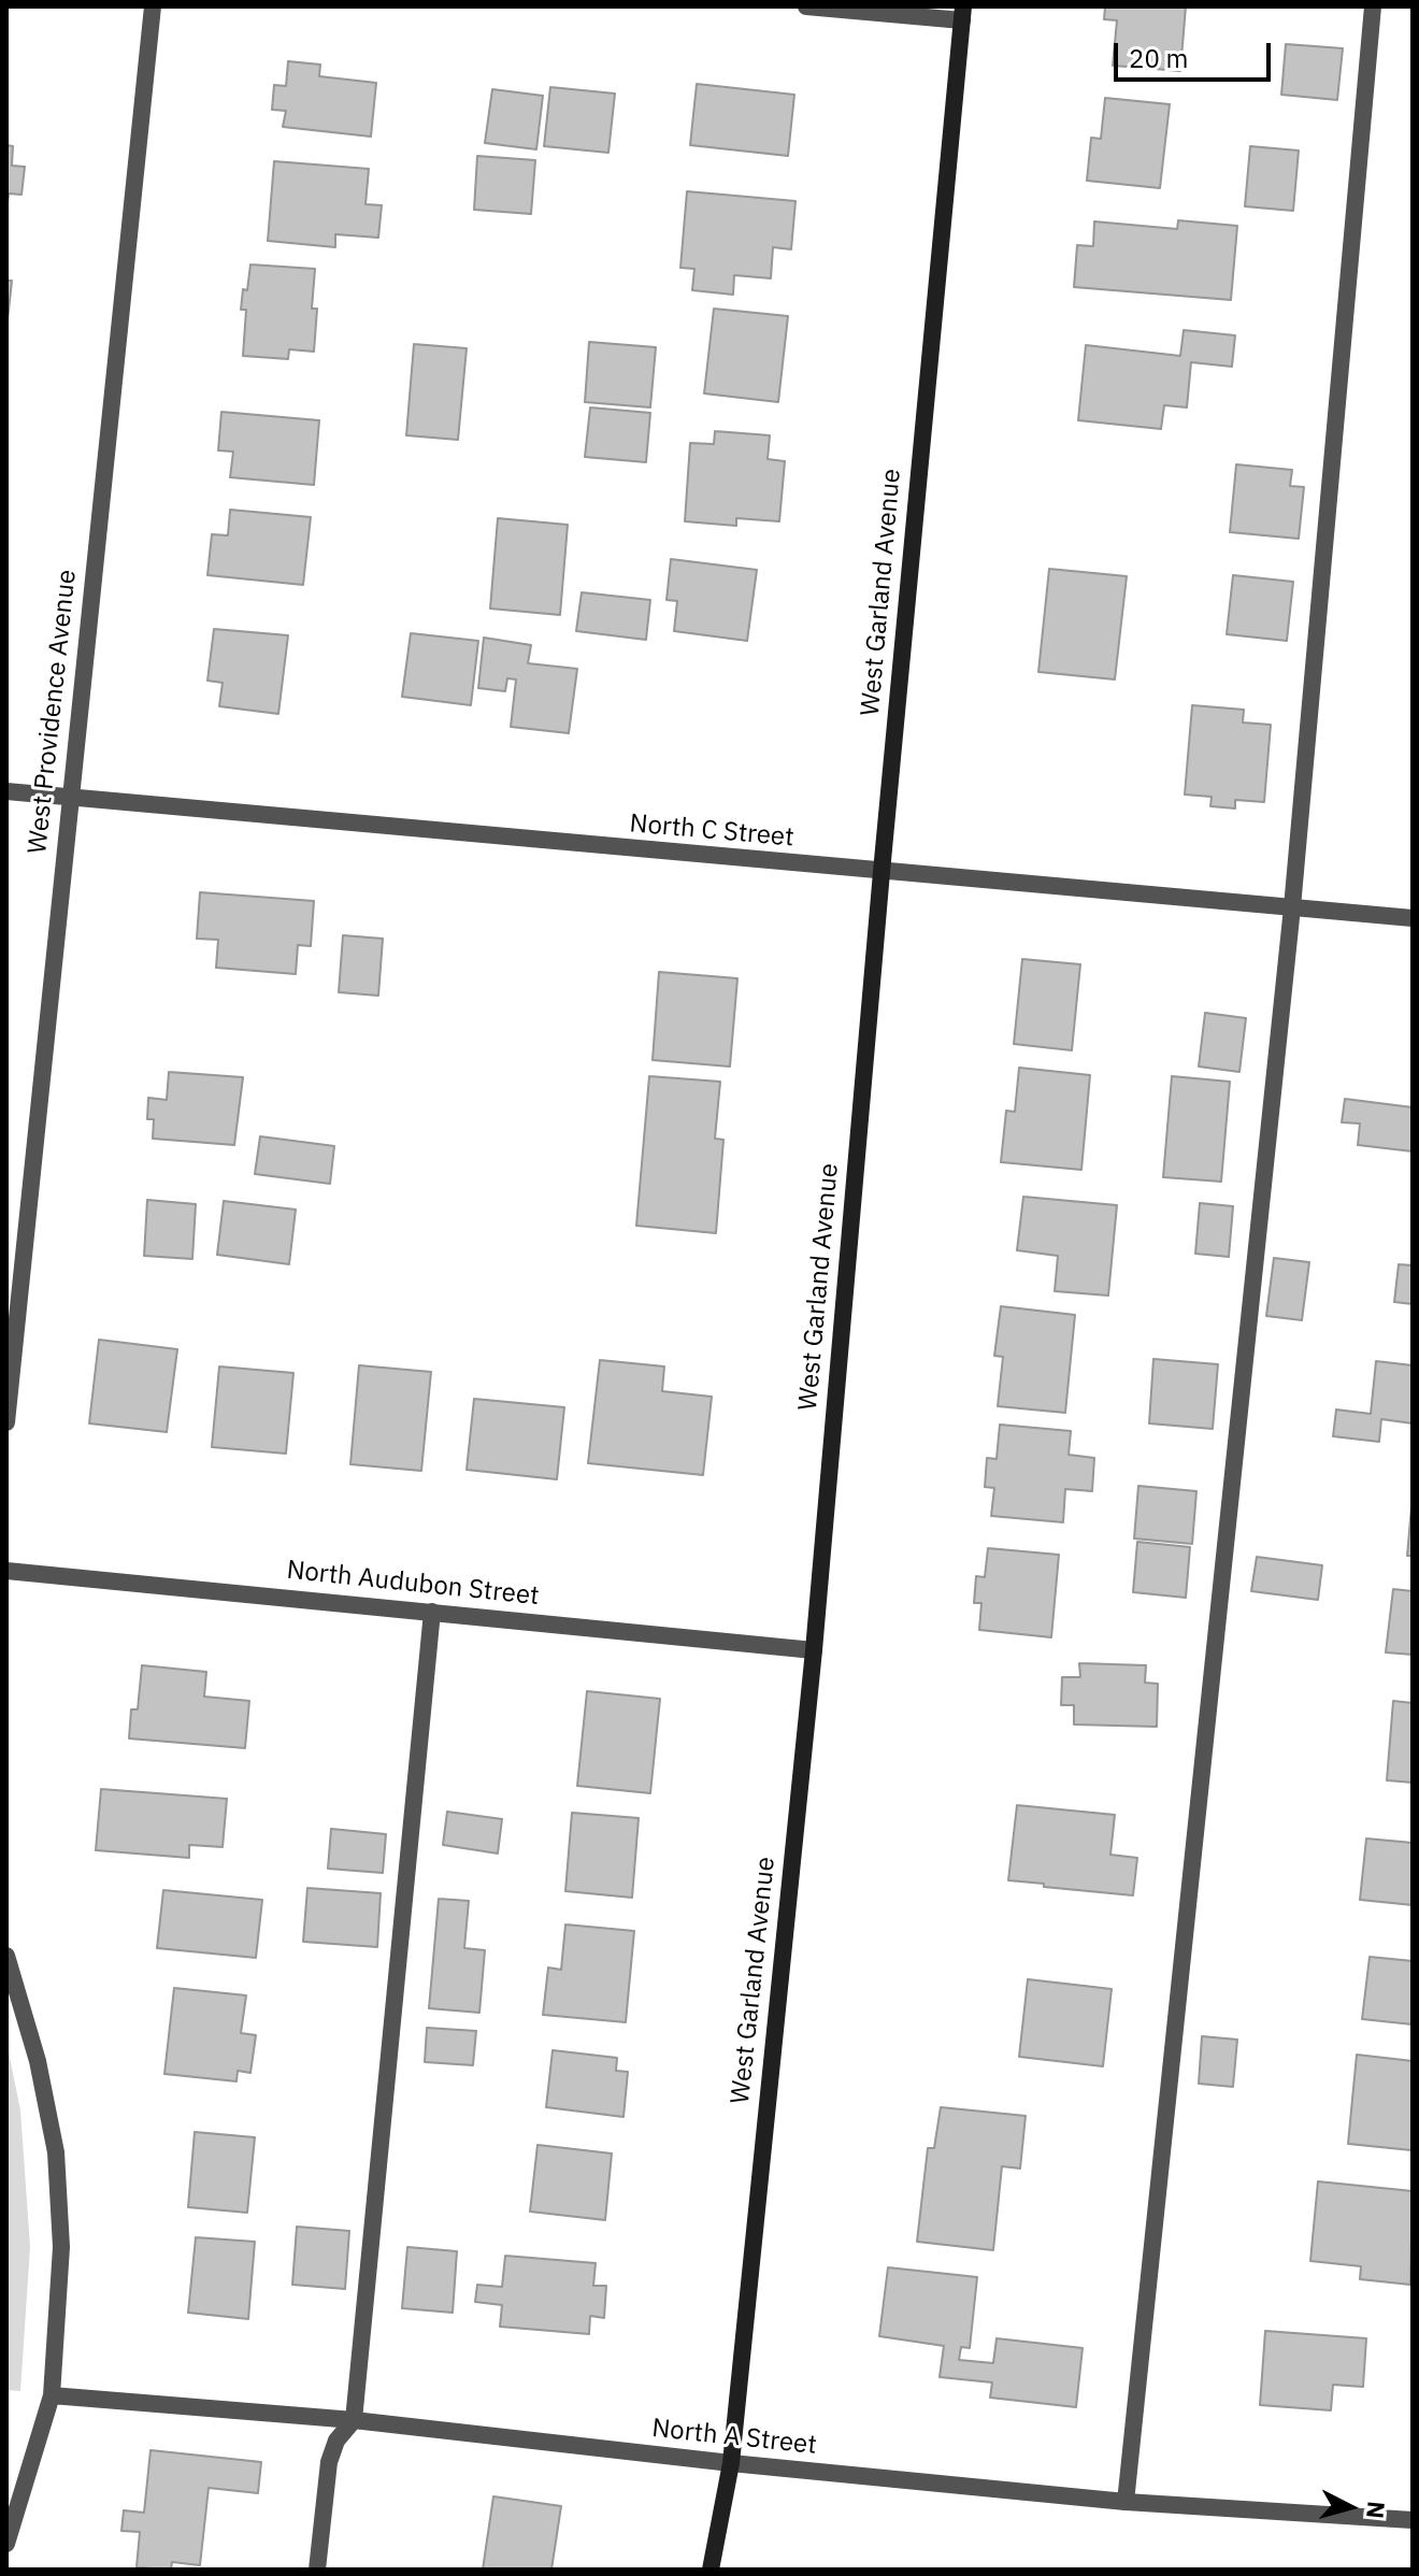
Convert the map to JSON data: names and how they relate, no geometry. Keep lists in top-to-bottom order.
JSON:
{
  "streets": {
    "street": [
      "West Garland Avenue",
      "West Providence Avenue",
      "North C Street",
      "North Audubon Street",
      "North A Street"
    ]
  },
  "crossings": [
    ["West Garland Avenue", "North C Street"],
    ["West Garland Avenue", "North Audubon Street"],
    ["West Garland Avenue", "North A Street"],
    ["West Providence Avenue", "North C Street"]
  ],
  "scale_bar": "20 m",
  "north": "right"
}
